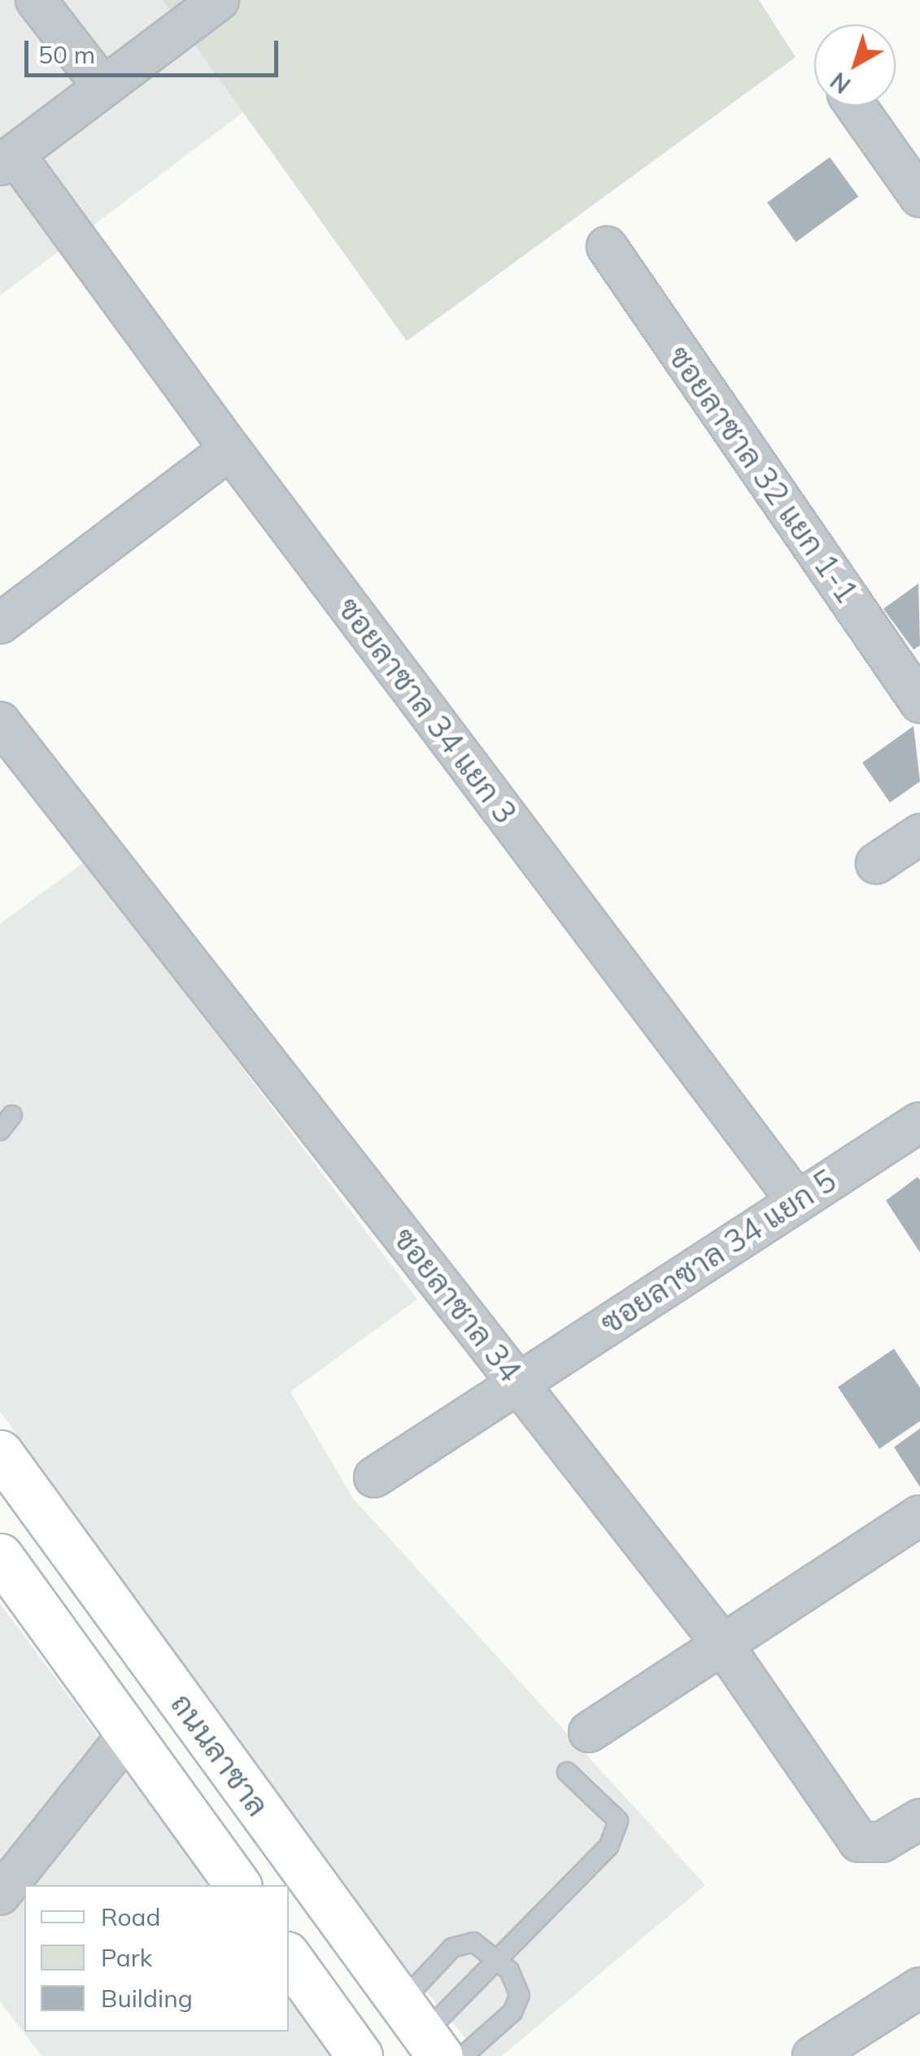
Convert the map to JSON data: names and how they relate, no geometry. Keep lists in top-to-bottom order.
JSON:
{
  "streets": {
    "street": [
      "ซอยลาซาล 32 แยก 1-1",
      "ซอยลาซาล 34 แยก 3",
      "ซอยลาซาล 34 แยก 5",
      "ซอยลาซาล 34",
      "ถนนลาซาล"
    ]
  },
  "crossings": [
    ["ซอยลาซาล 34 แยก 3", "ซอยลาซาล 34 แยก 5"],
    ["ซอยลาซาล 34 แยก 5", "ซอยลาซาล 34"]
  ],
  "legend": ["Road", "Park", "Building"],
  "scale_bar": "50 m",
  "north": "bottom left"
}
